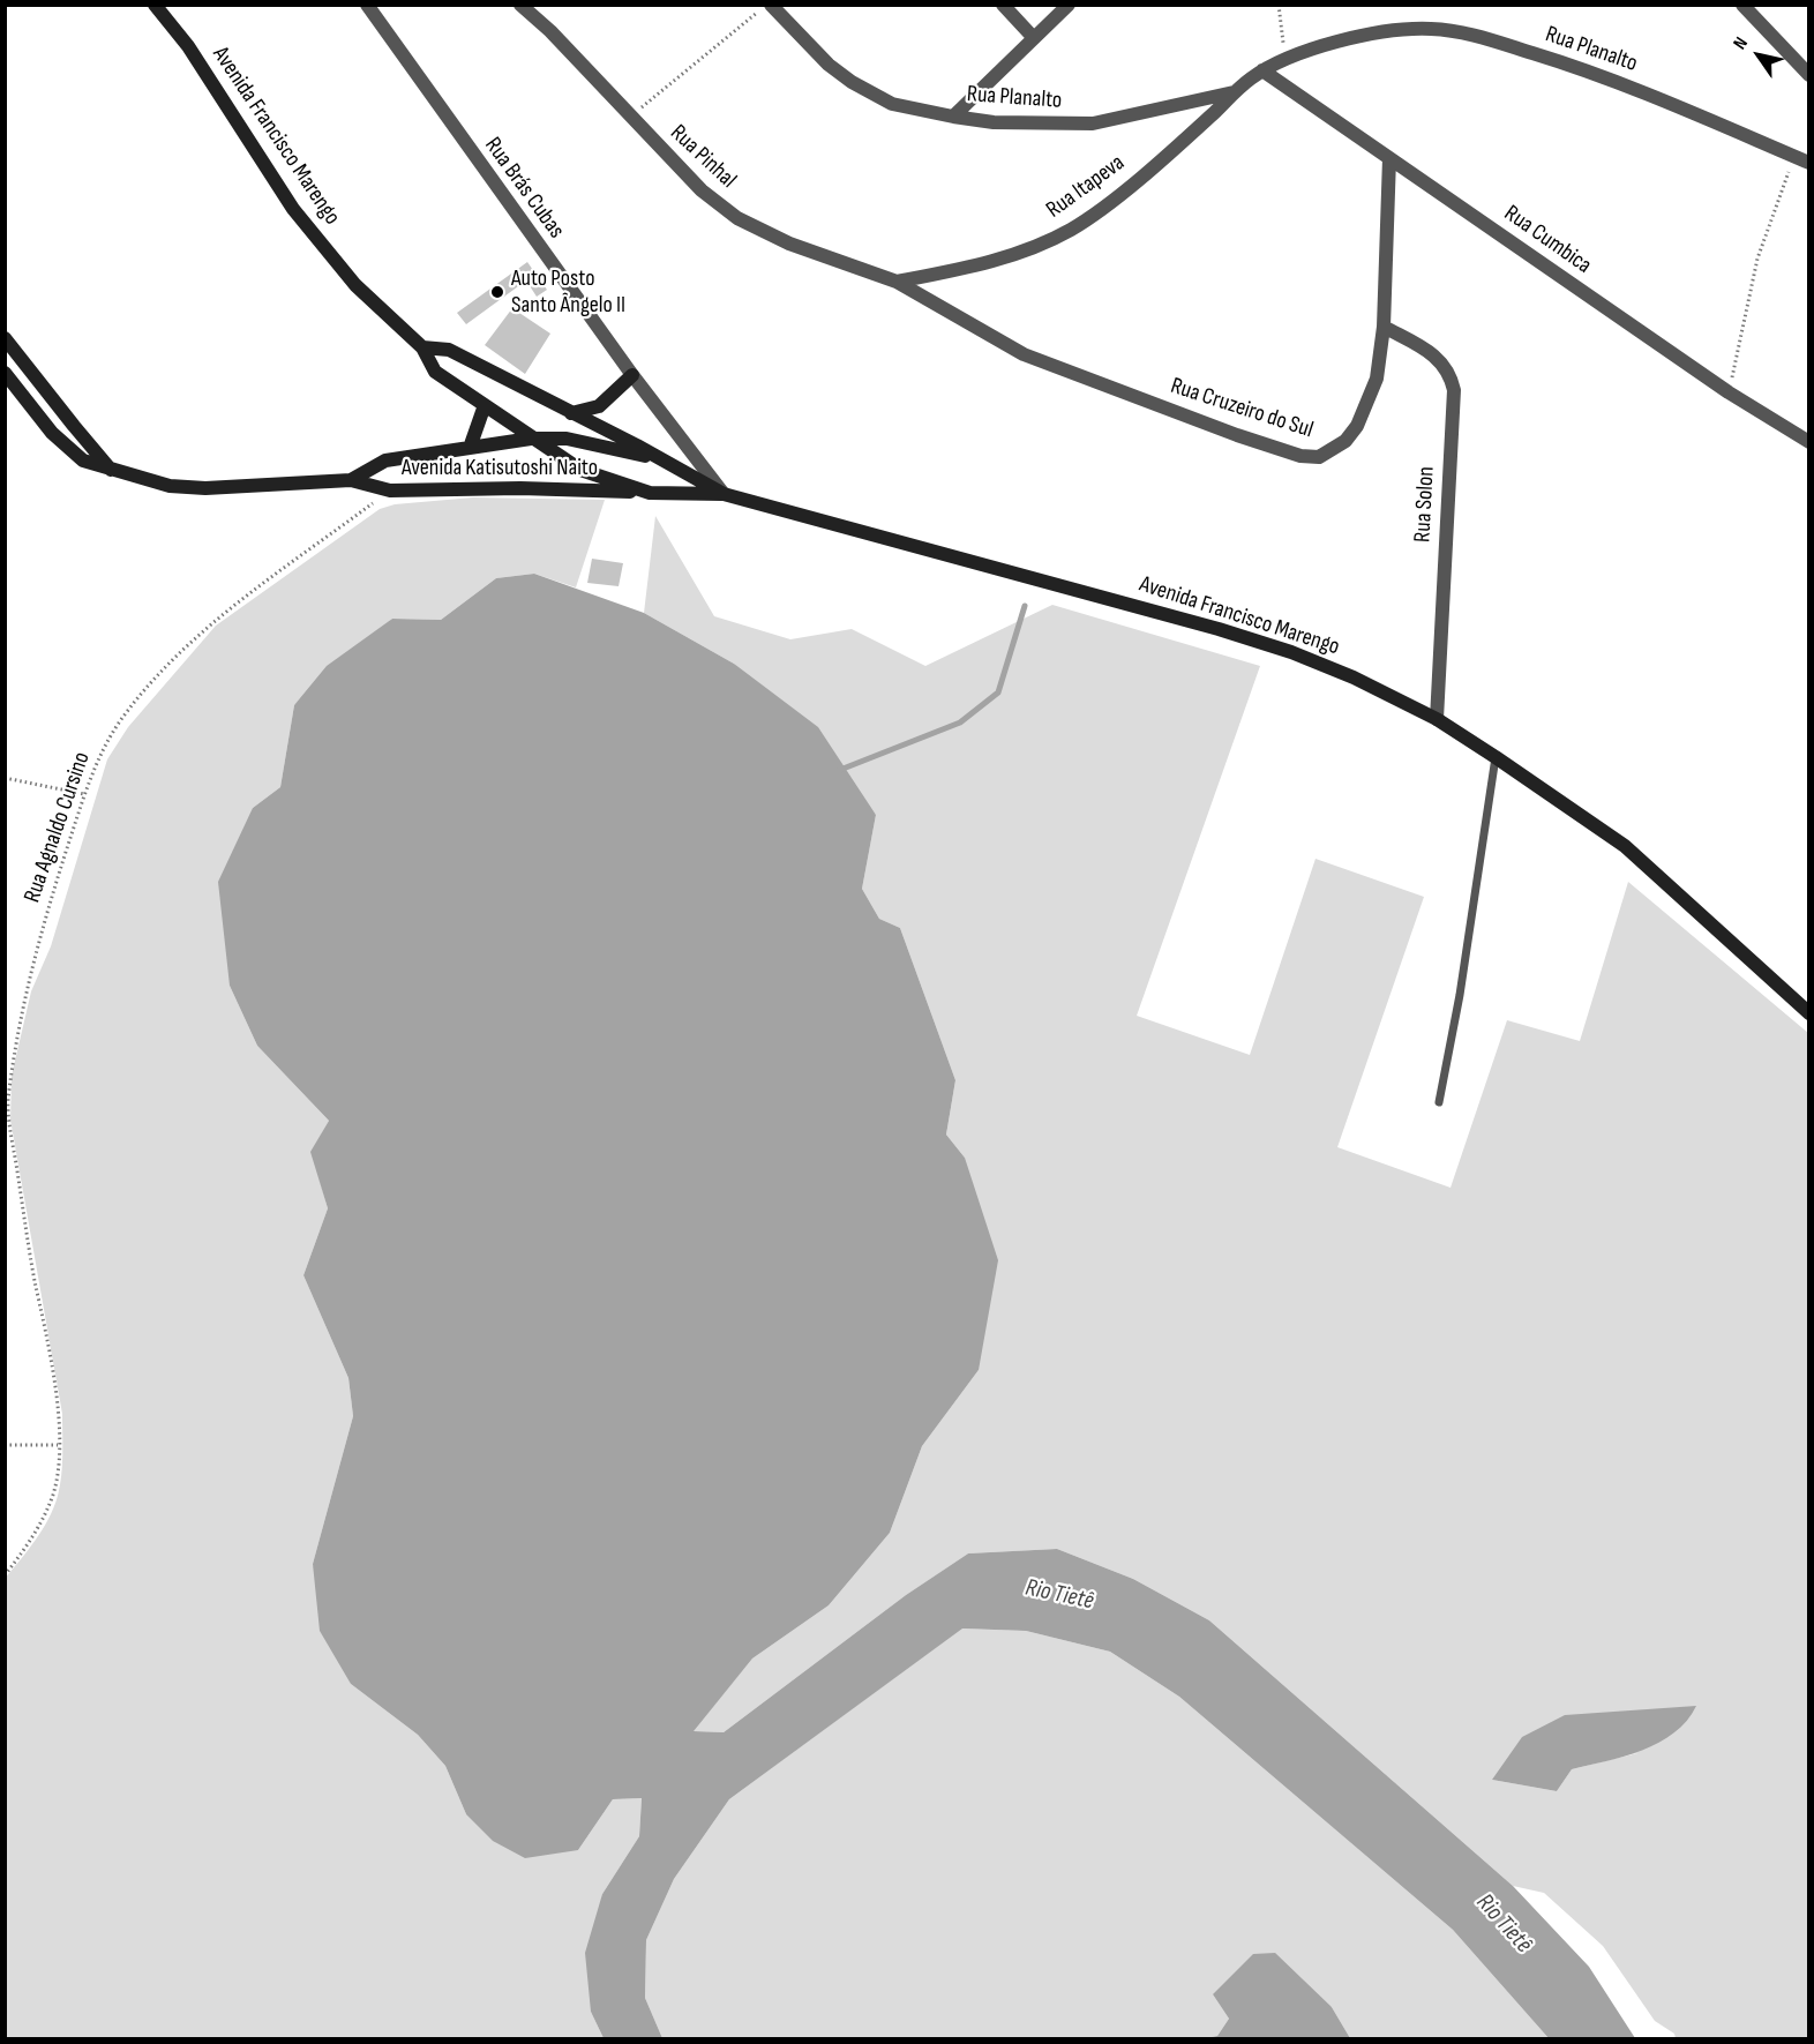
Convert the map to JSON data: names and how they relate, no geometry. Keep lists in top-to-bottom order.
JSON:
{
  "streets": {
    "main road": ["Avenida Francisco Marengo", "Avenida Katisutoshi Naito"],
    "street": [
      "Rua Planalto",
      "Rua Pinhal",
      "Rua Itapeva",
      "Rua Brás Cubas",
      "Rua Cumbica",
      "Rua Cruzeiro do Sul",
      "Rua Solon"
    ],
    "path": ["Rua Agnaldo Cursino"]
  },
  "crossings": [
    ["Rua Planalto", "Rua Itapeva"],
    ["Rua Planalto", "Rua Cumbica"],
    ["Avenida Francisco Marengo", "Rua Brás Cubas"],
    ["Avenida Francisco Marengo", "Avenida Katisutoshi Naito"],
    ["Avenida Francisco Marengo", "Rua Solon"],
    ["Rua Pinhal", "Rua Itapeva"],
    ["Rua Pinhal", "Rua Cruzeiro do Sul"],
    ["Rua Itapeva", "Rua Cruzeiro do Sul"],
    ["Rua Cumbica", "Rua Cruzeiro do Sul"],
    ["Rua Cruzeiro do Sul", "Rua Solon"],
    ["Avenida Katisutoshi Naito", "Rua Agnaldo Cursino"]
  ],
  "water": ["Rio Tietê"],
  "places": ["Auto Posto Santo Ângelo II"],
  "north": "top left"
}
